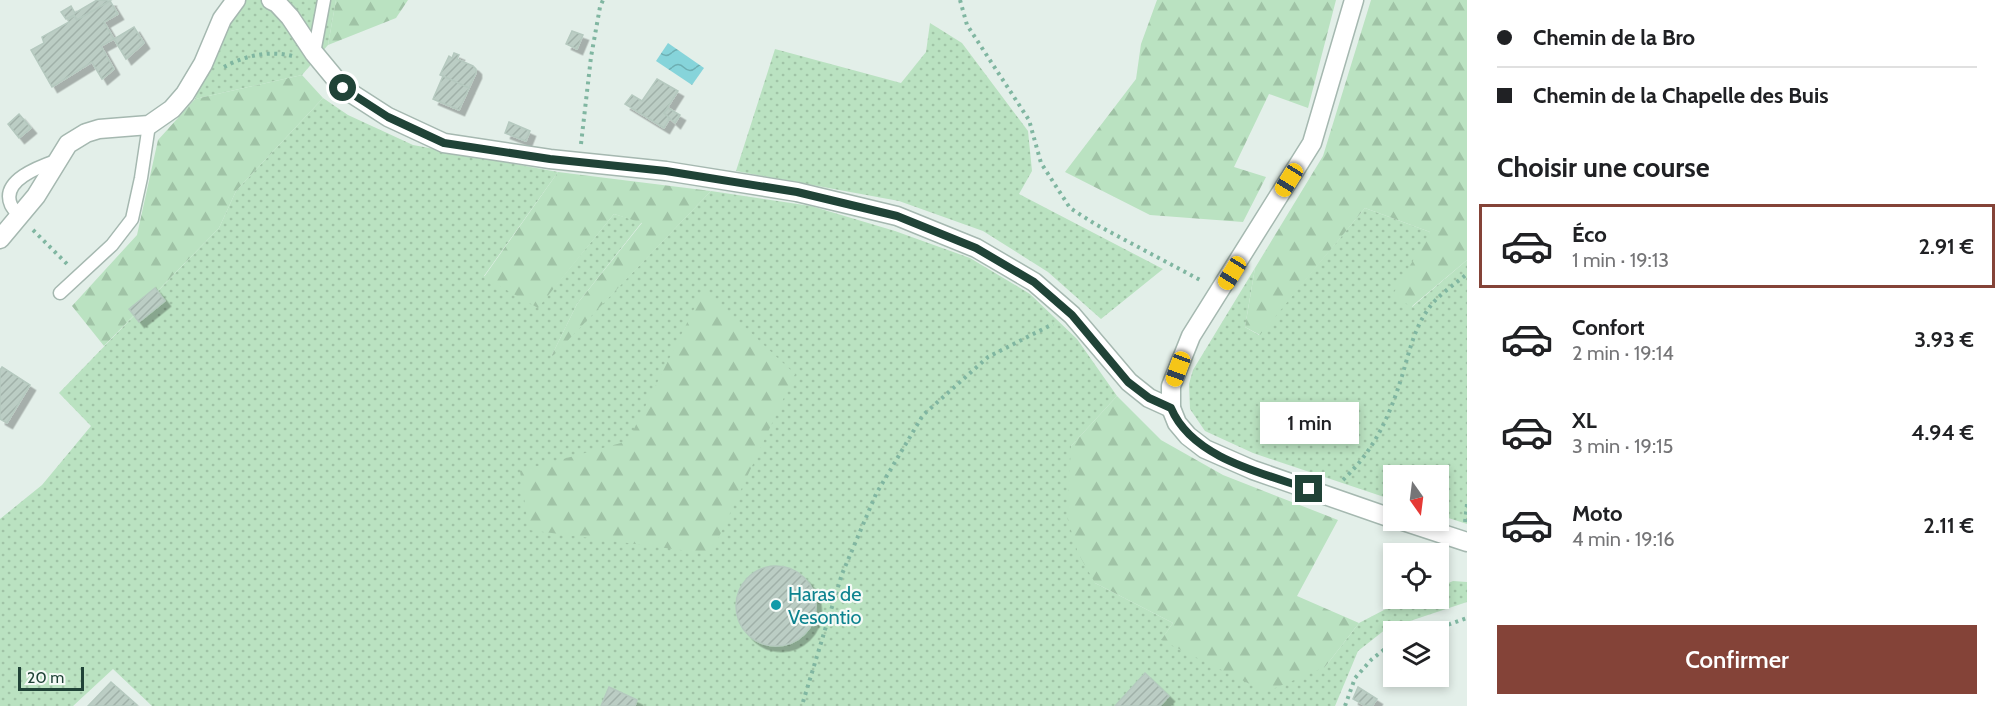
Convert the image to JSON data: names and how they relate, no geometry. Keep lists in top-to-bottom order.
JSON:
{
  "places": ["Haras de Vesontio"],
  "scale_bar": "20 m",
  "north": "bottom",
  "page": {
    "banner": ["Chemin de la Bro", "Chemin de la Chapelle des Buis"],
    "heading": "Choisir une course",
    "list": [
      {
        "name": "Éco",
        "note": "1 min · 19:13",
        "value": "2.91 €"
      },
      {
        "name": "Confort",
        "note": "2 min · 19:14",
        "value": "3.93 €"
      },
      {
        "name": "XL",
        "note": "3 min · 19:15",
        "value": "4.94 €"
      },
      {
        "name": "Moto",
        "note": "4 min · 19:16",
        "value": "2.11 €"
      }
    ],
    "bubble": "1 min",
    "buttons": "Confirmer",
    "scale": "20 m"
  }
}
